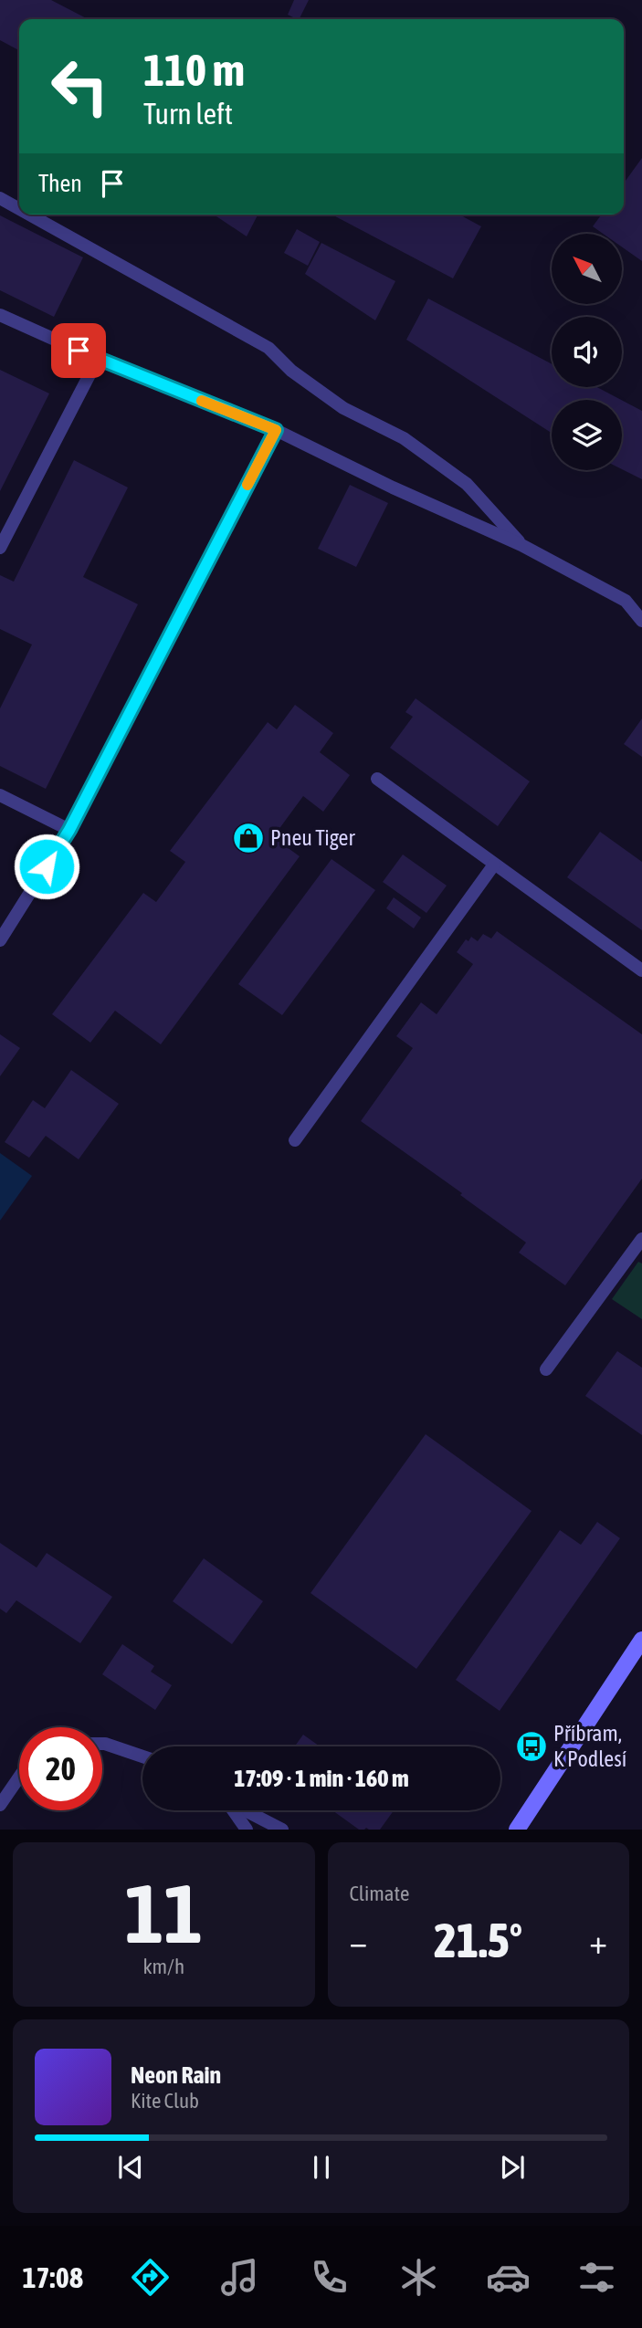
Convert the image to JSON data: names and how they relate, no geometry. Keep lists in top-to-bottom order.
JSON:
{
  "places": {
    "shop": ["Pneu Tiger"],
    "bus stop": ["Příbram, K Podlesí"]
  },
  "north": "top left",
  "page": {
    "turn": ["110 m", "Turn left"],
    "then": "Then",
    "limit": "20",
    "trip": "17:09 · 1 min · 160 m",
    "tile": [
      ["11", "km/h"],
      "Climate"
    ],
    "heat": ["−", "21.5°", "+"],
    "song": ["Neon Rain", "Kite Club"],
    "tabs": "17:08"
  }
}
